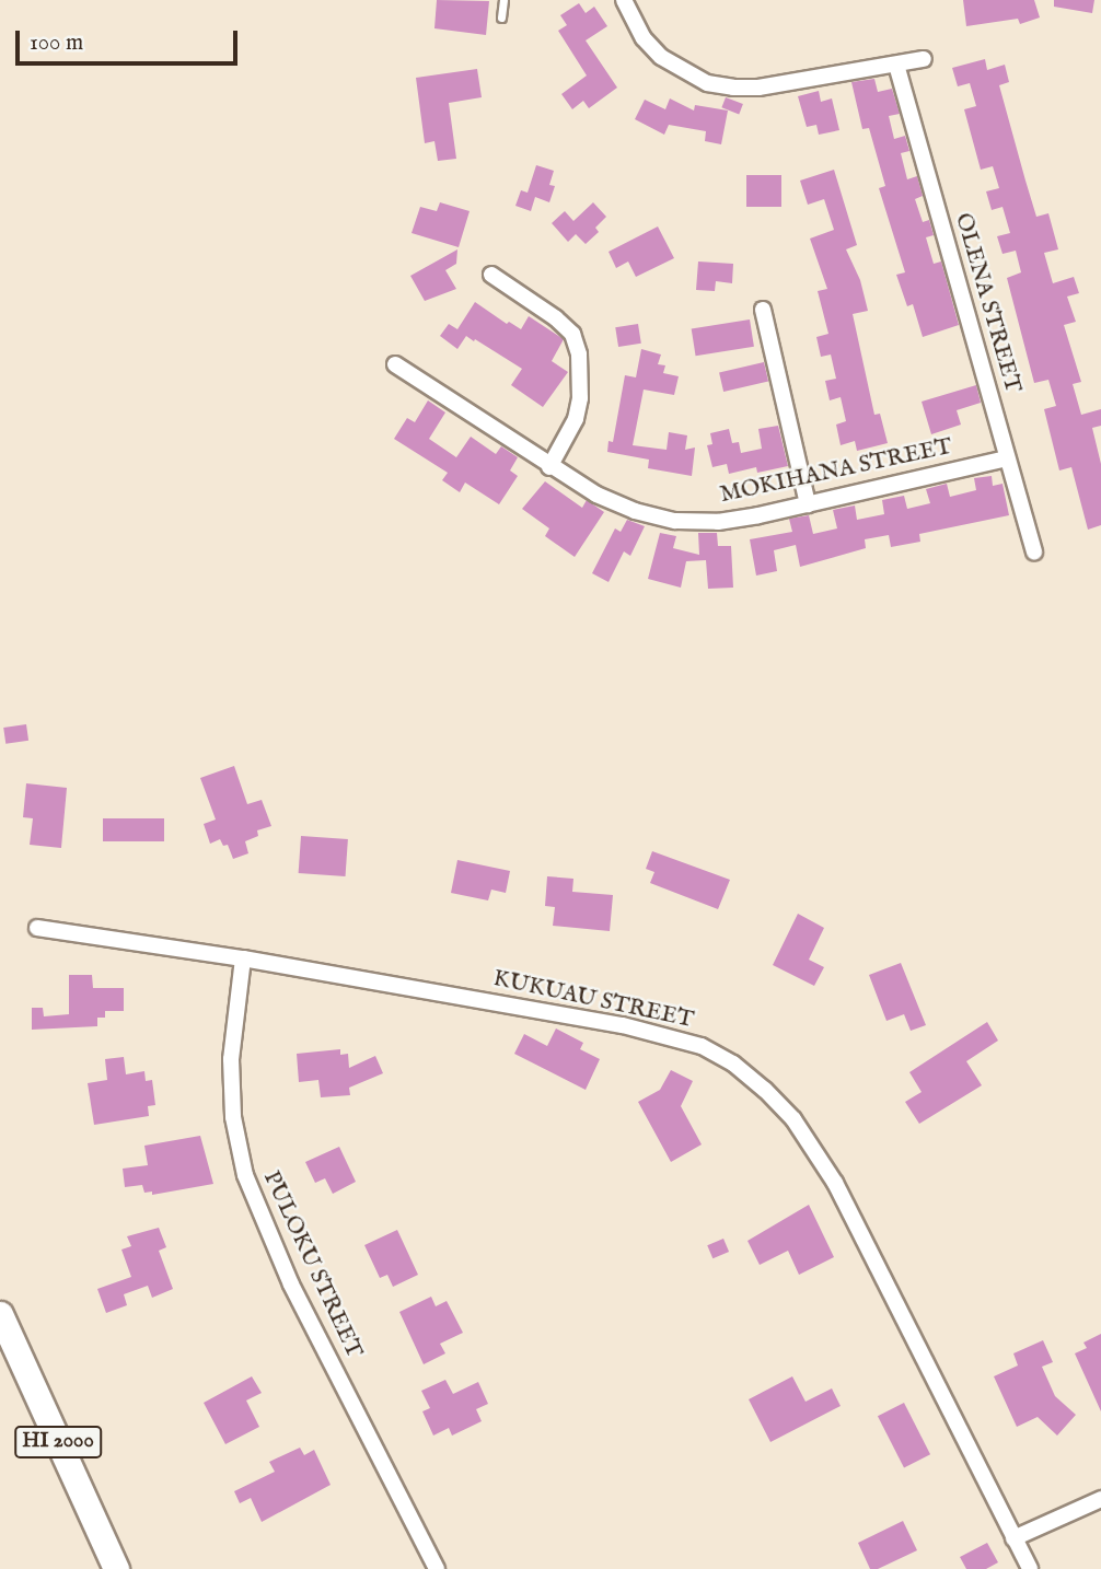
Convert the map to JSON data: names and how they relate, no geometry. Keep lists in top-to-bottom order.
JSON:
{
  "streets": {
    "highway": ["HI 2000"],
    "street": [
      "OLENA STREET",
      "MOKIHANA STREET",
      "KUKUAU STREET",
      "PULOKU STREET"
    ]
  },
  "crossings": [
    ["OLENA STREET", "MOKIHANA STREET"],
    ["KUKUAU STREET", "PULOKU STREET"]
  ],
  "scale_bar": "100 m"
}
